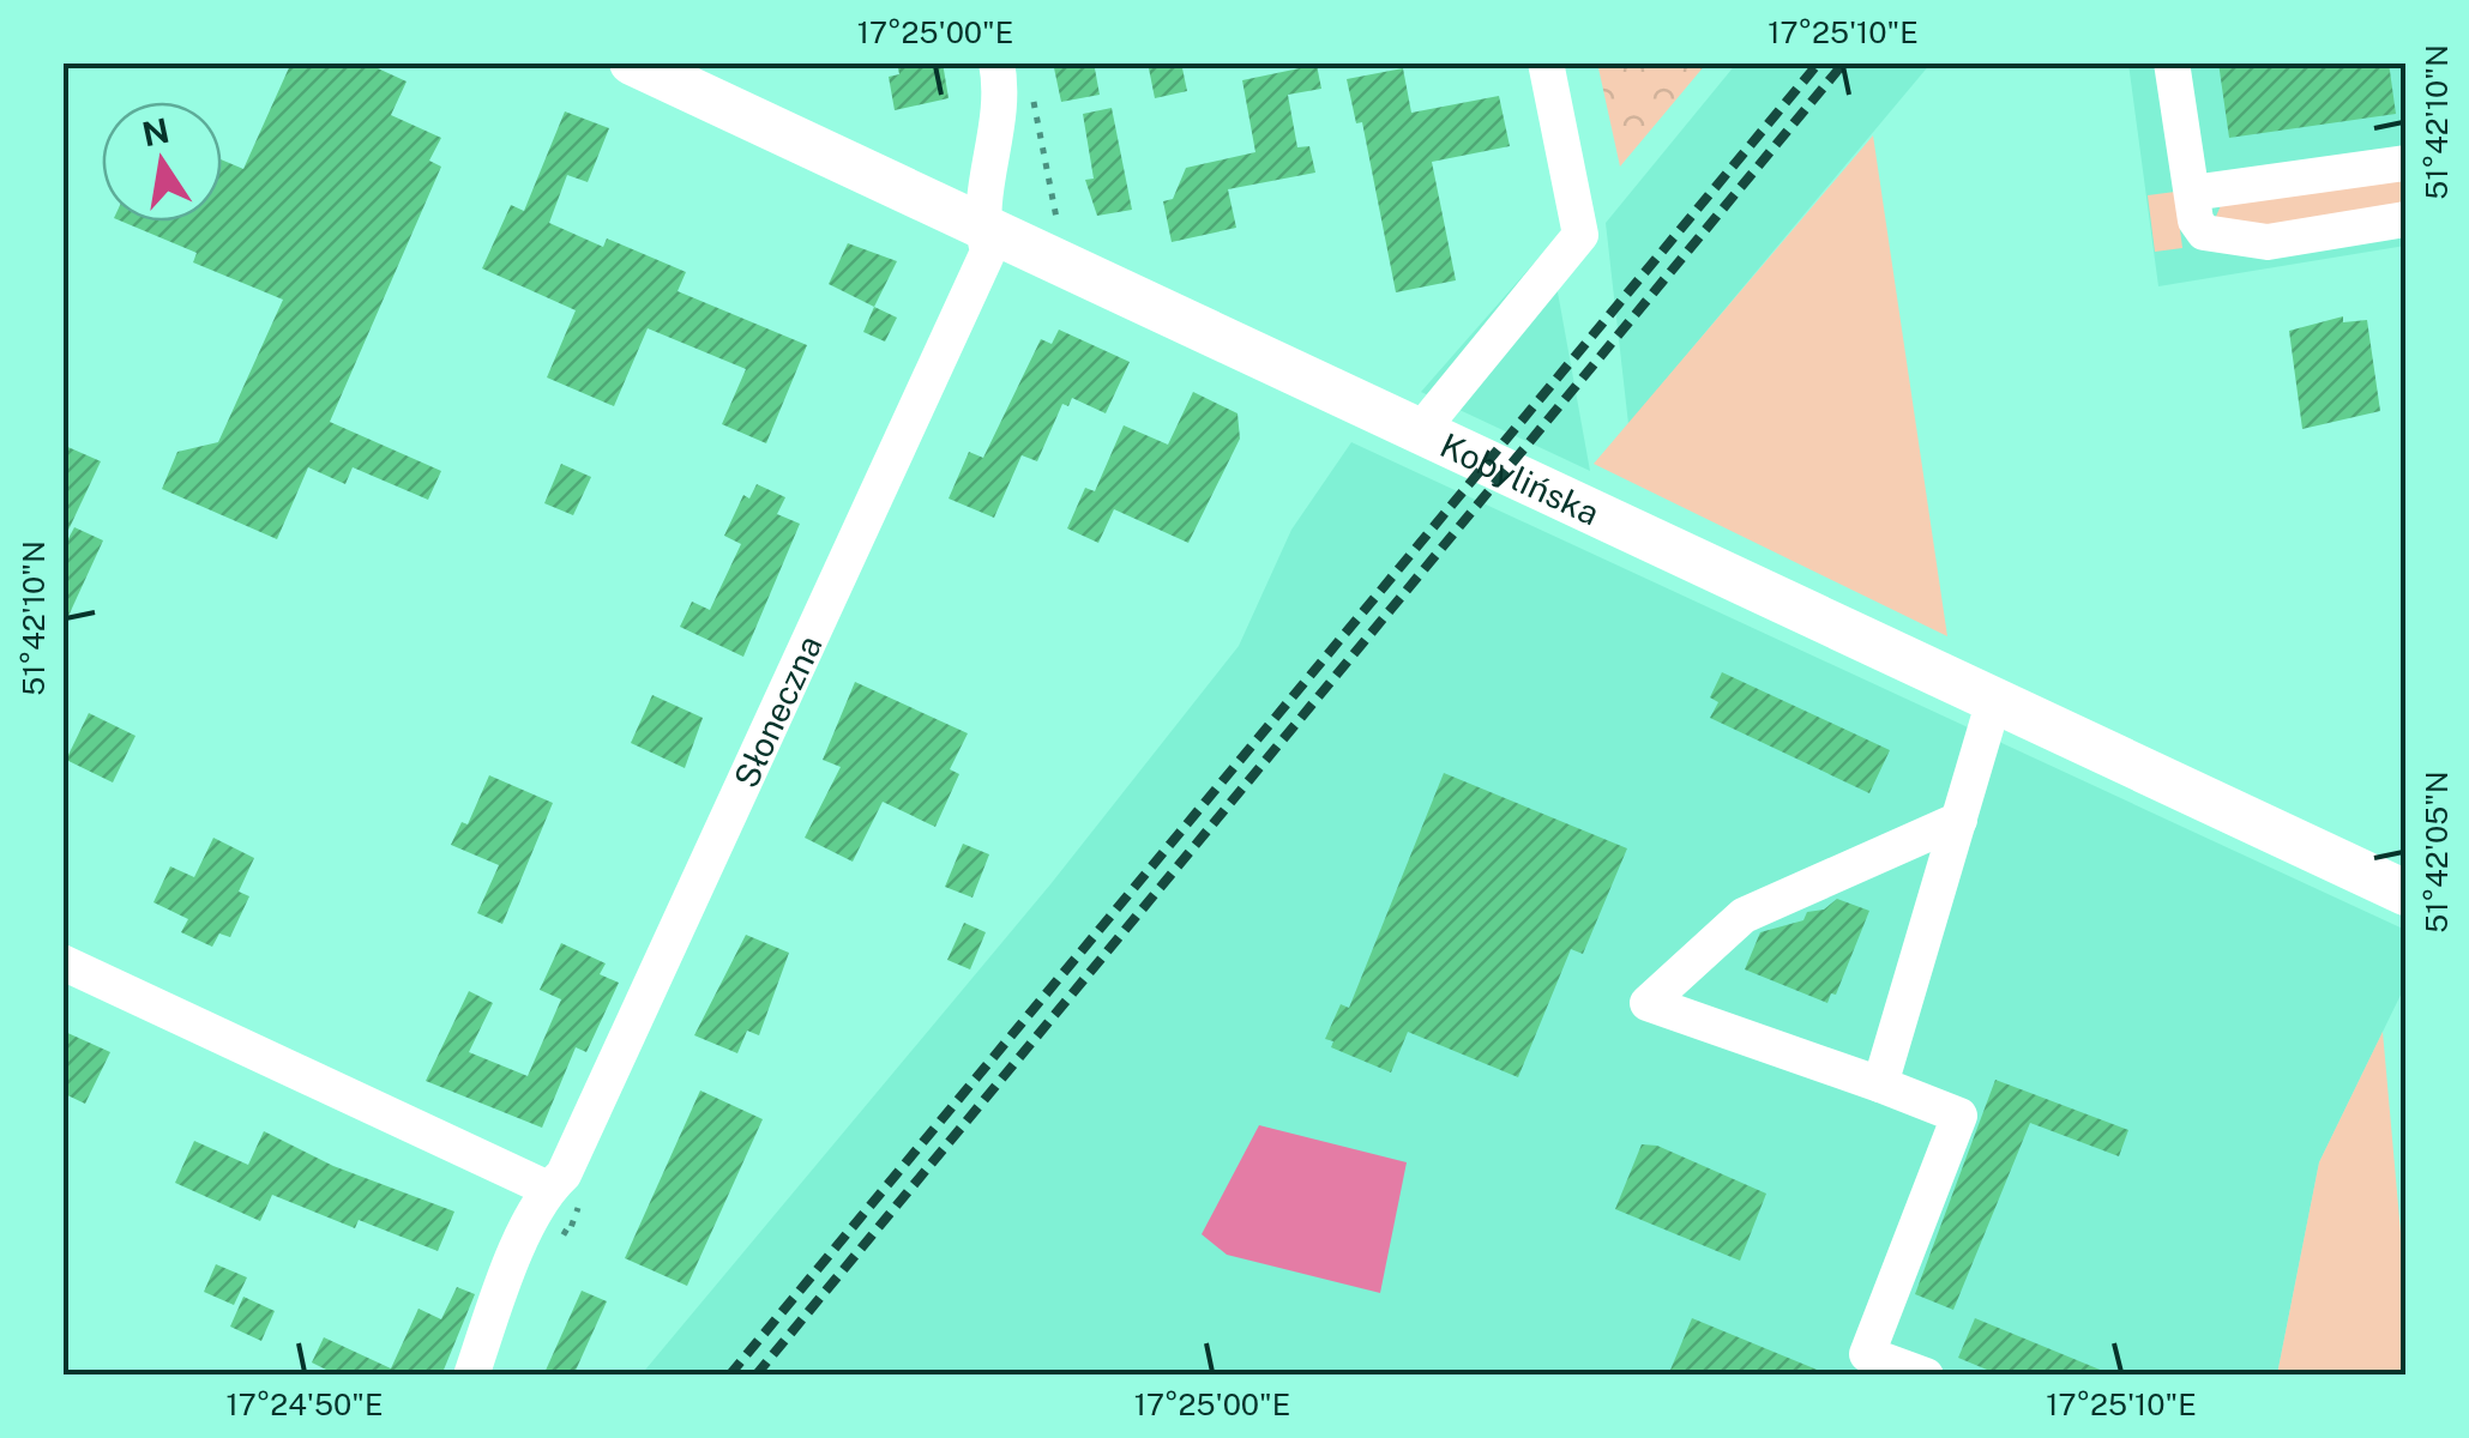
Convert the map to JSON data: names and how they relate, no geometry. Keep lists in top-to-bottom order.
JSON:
{
  "streets": {
    "main road": ["Kobylińska"],
    "street": ["Słoneczna"]
  },
  "crossings": [
    ["Kobylińska", "Słoneczna"]
  ],
  "north": "top",
  "coordinates": [
    "17°25'00\"E",
    "17°25'10\"E",
    "51°42'10\"N",
    "51°42'05\"N",
    "17°24'50\"E"
  ]
}
